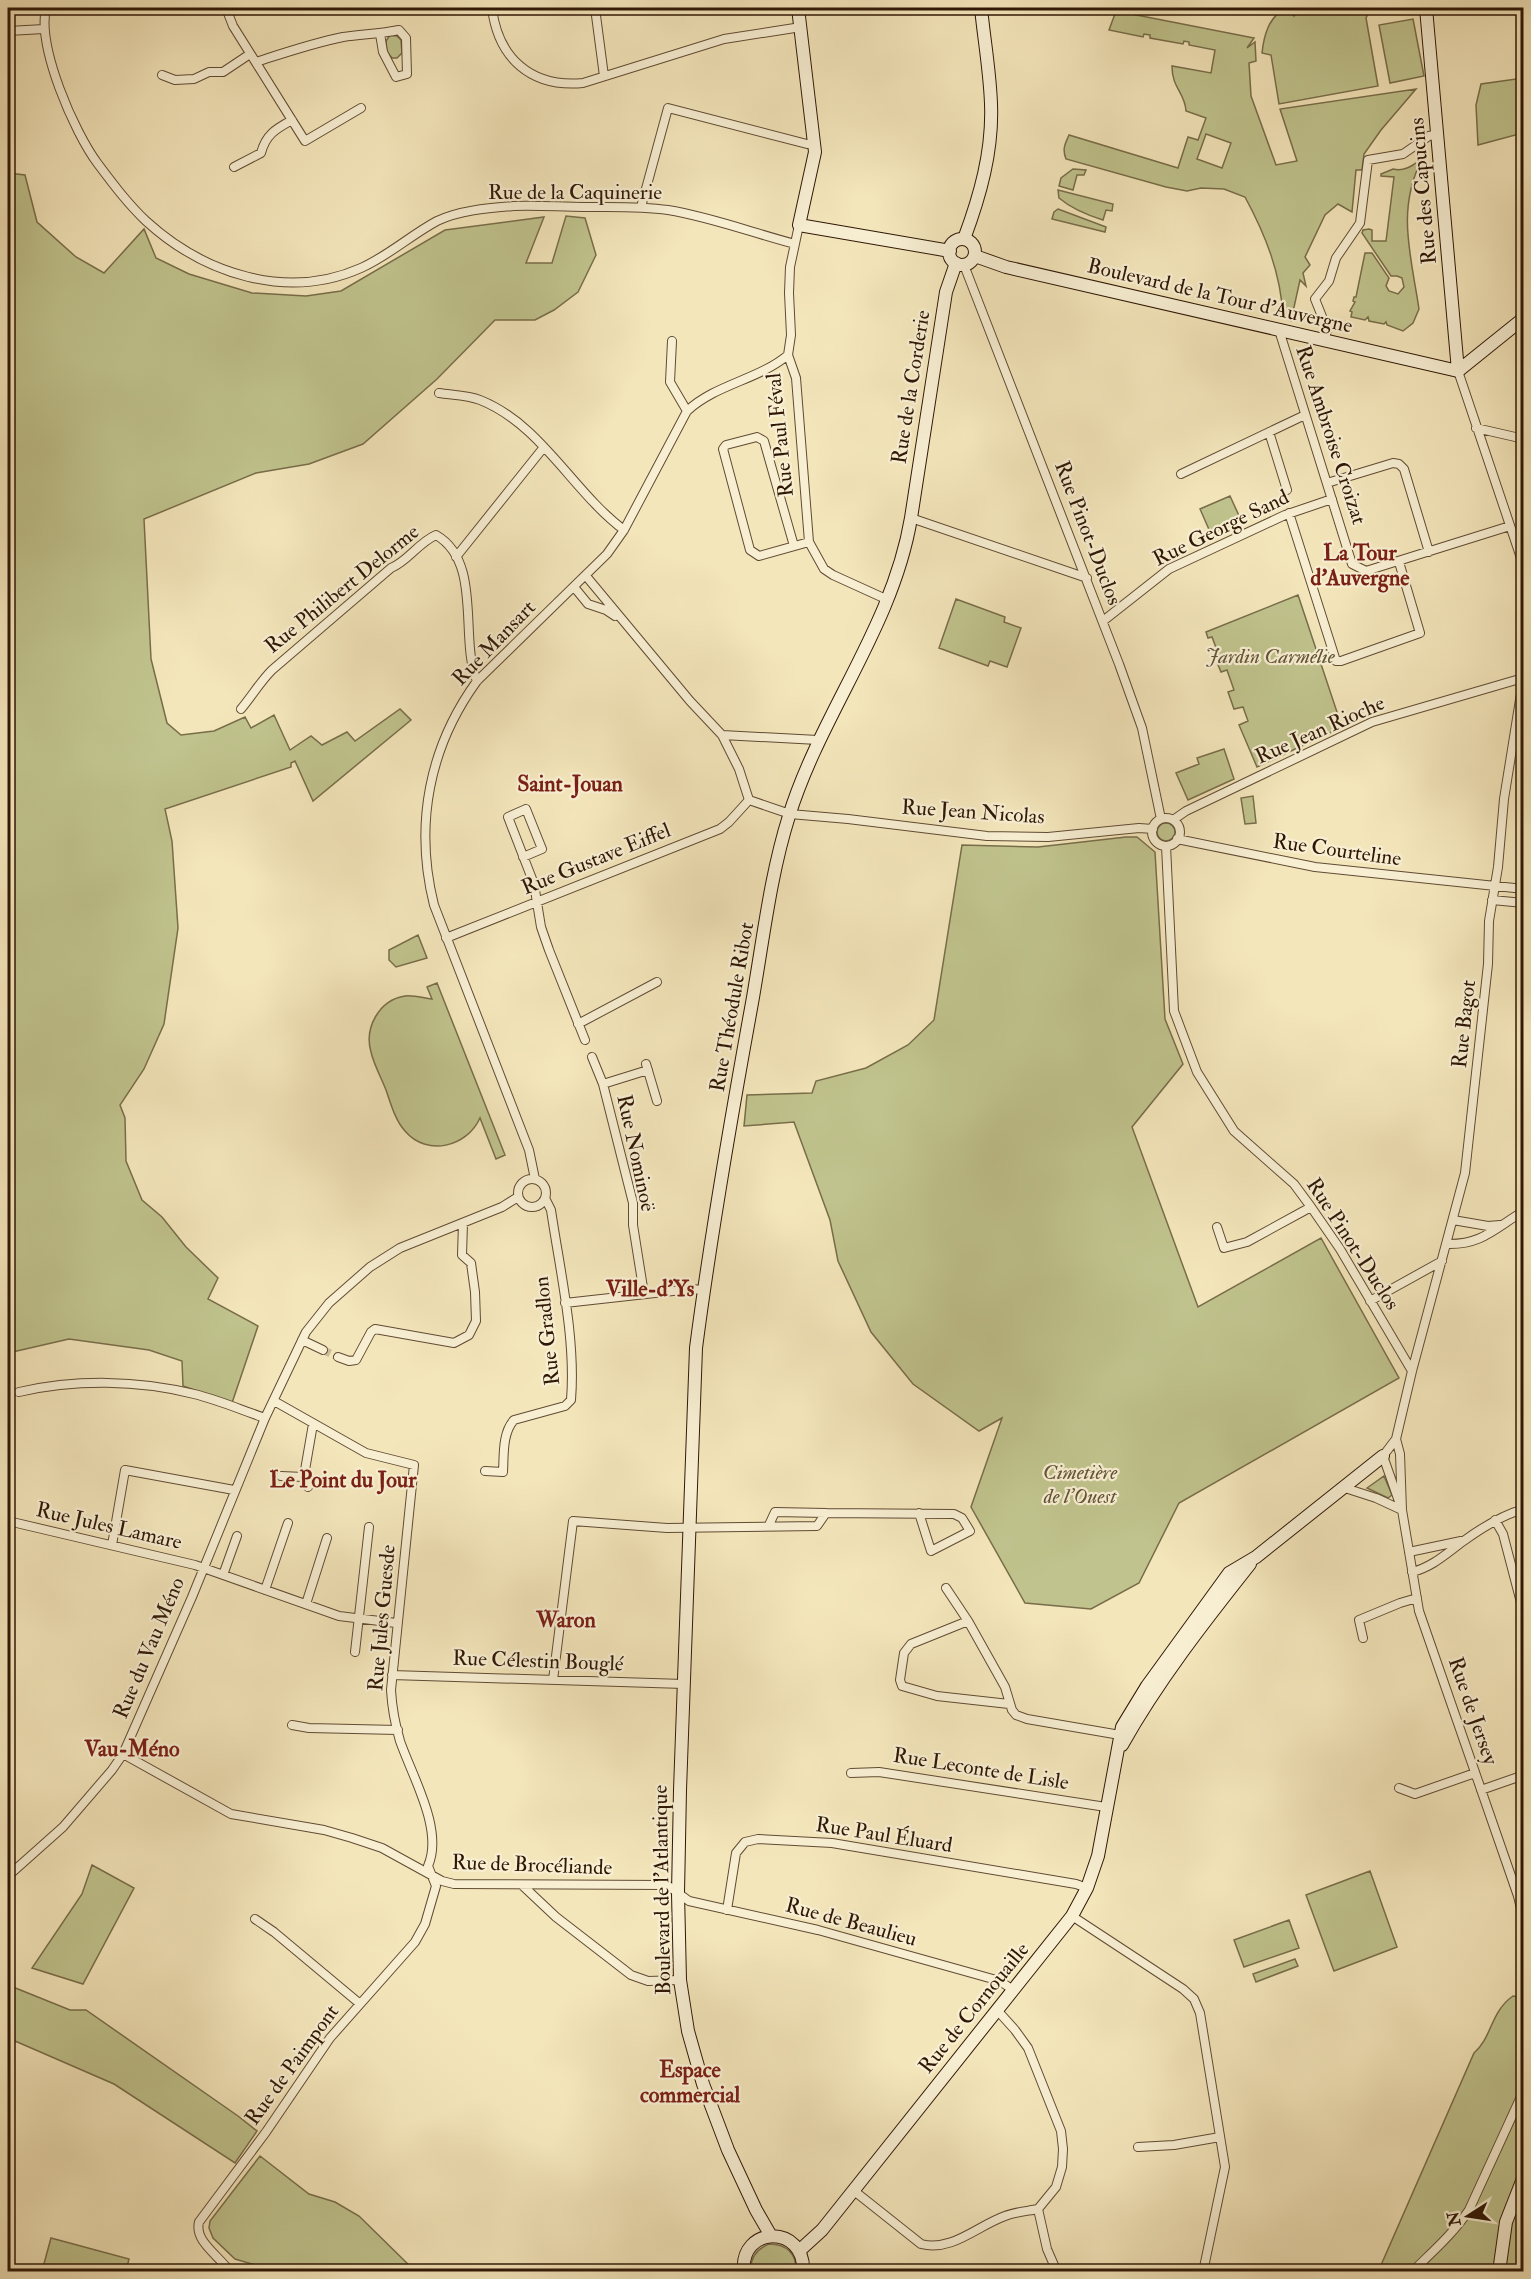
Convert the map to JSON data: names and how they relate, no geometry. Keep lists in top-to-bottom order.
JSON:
{
  "streets": {
    "street": [
      "Rue des Capucins",
      "Rue de la Caquinerie",
      "Boulevard de la Tour d'Auvergne",
      "Rue de la Corderie",
      "Rue Paul Féval",
      "Rue Ambroise Croizat",
      "Rue George Sand",
      "Rue Pinot-Duclos",
      "Rue Philibert Delorme",
      "Rue Mansart",
      "Rue Jean Rioche",
      "Rue Jean Nicolas",
      "Rue Courteline",
      "Rue Gustave Eiffel",
      "Rue Théodule Ribot",
      "Rue Bagot",
      "Rue Nominoë",
      "Rue Gradlon",
      "Rue Jules Lamare",
      "Rue Jules Guesde",
      "Rue du Vau Méno",
      "Rue Célestin Bouglé",
      "Rue de Jersey",
      "Rue Leconte de Lisle",
      "Rue Paul Éluard",
      "Rue de Brocéliande",
      "Boulevard de l'Atlantique",
      "Rue de Beaulieu",
      "Rue de Cornouaille",
      "Rue de Paimpont"
    ]
  },
  "crossings": [
    ["Rue des Capucins", "Boulevard de la Tour d'Auvergne"],
    ["Rue de la Caquinerie", "Rue Paul Féval"],
    ["Boulevard de la Tour d'Auvergne", "Rue de la Corderie"],
    ["Boulevard de la Tour d'Auvergne", "Rue Ambroise Croizat"],
    ["Boulevard de la Tour d'Auvergne", "Rue Pinot-Duclos"],
    ["Rue de la Corderie", "Rue Pinot-Duclos"],
    ["Rue de la Corderie", "Rue Théodule Ribot"],
    ["Rue Paul Féval", "Rue Mansart"],
    ["Rue Paul Féval", "Rue Théodule Ribot"],
    ["Rue Ambroise Croizat", "Rue George Sand"],
    ["Rue George Sand", "Rue Pinot-Duclos"],
    ["Rue Pinot-Duclos", "Rue Jean Rioche"],
    ["Rue Pinot-Duclos", "Rue Jean Nicolas"],
    ["Rue Pinot-Duclos", "Rue Courteline"],
    ["Rue Pinot-Duclos", "Rue Bagot"],
    ["Rue Pinot-Duclos", "Rue de Jersey"],
    ["Rue Philibert Delorme", "Rue Mansart"],
    ["Rue Mansart", "Rue Gustave Eiffel"],
    ["Rue Mansart", "Rue Gradlon"],
    ["Rue Mansart", "Rue du Vau Méno"],
    ["Rue Jean Rioche", "Rue Jean Nicolas"],
    ["Rue Jean Rioche", "Rue Courteline"],
    ["Rue Jean Rioche", "Rue Bagot"],
    ["Rue Jean Nicolas", "Rue Courteline"],
    ["Rue Jean Nicolas", "Rue Gustave Eiffel"],
    ["Rue Jean Nicolas", "Rue Théodule Ribot"],
    ["Rue Courteline", "Rue Bagot"],
    ["Rue Théodule Ribot", "Boulevard de l'Atlantique"],
    ["Rue Bagot", "Rue de Jersey"],
    ["Rue Gradlon", "Rue du Vau Méno"],
    ["Rue Jules Lamare", "Rue Jules Guesde"],
    ["Rue Jules Lamare", "Rue du Vau Méno"],
    ["Rue Jules Guesde", "Rue Célestin Bouglé"],
    ["Rue Jules Guesde", "Rue de Brocéliande"],
    ["Rue Jules Guesde", "Rue de Paimpont"],
    ["Rue du Vau Méno", "Rue de Brocéliande"],
    ["Rue Célestin Bouglé", "Boulevard de l'Atlantique"],
    ["Rue de Jersey", "Rue de Cornouaille"],
    ["Rue Leconte de Lisle", "Rue de Cornouaille"],
    ["Rue Paul Éluard", "Rue de Beaulieu"],
    ["Rue Paul Éluard", "Rue de Cornouaille"],
    ["Rue de Brocéliande", "Boulevard de l'Atlantique"],
    ["Rue de Brocéliande", "Rue de Beaulieu"],
    ["Rue de Brocéliande", "Rue de Paimpont"],
    ["Boulevard de l'Atlantique", "Rue de Beaulieu"],
    ["Rue de Beaulieu", "Rue de Cornouaille"]
  ],
  "districts": [
    "La Tour d'Auvergne",
    "Saint-Jouan",
    "Ville-d'Ys",
    "Le Point du Jour",
    "Waron",
    "Vau-Méno",
    "Espace commercial"
  ],
  "parks": ["Jardin Carmélie", "Cimetière de l'Ouest"],
  "north": "left"
}
